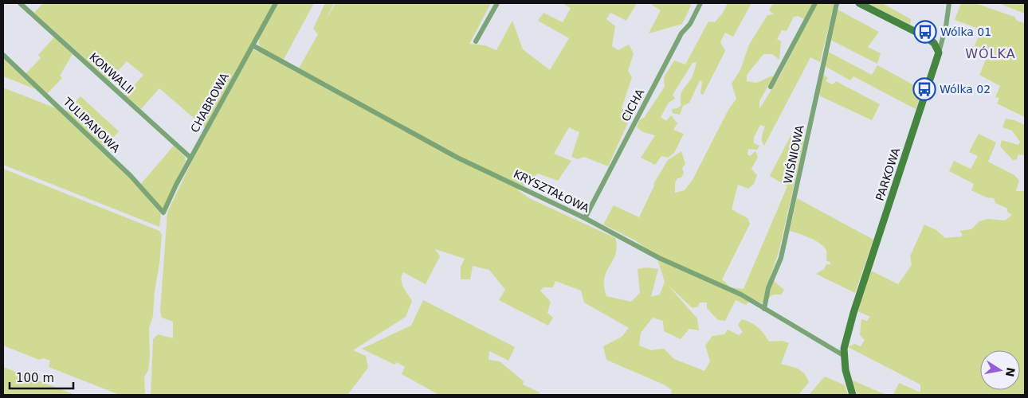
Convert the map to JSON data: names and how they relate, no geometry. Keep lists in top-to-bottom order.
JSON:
{
  "streets": {
    "street": [
      "KONWALII",
      "CHABROWA",
      "CICHA",
      "TULIPANOWA",
      "WIŚNIOWA",
      "PARKOWA",
      "KRYSZTAŁOWA"
    ]
  },
  "crossings": [
    ["KONWALII", "CHABROWA"],
    ["CHABROWA", "TULIPANOWA"],
    ["CHABROWA", "KRYSZTAŁOWA"],
    ["CICHA", "KRYSZTAŁOWA"],
    ["WIŚNIOWA", "KRYSZTAŁOWA"],
    ["PARKOWA", "KRYSZTAŁOWA"]
  ],
  "districts": ["WÓLKA"],
  "places": {
    "bus stop": ["Wólka 01", "Wólka 02"]
  },
  "scale_bar": "100 m",
  "north": "right"
}
